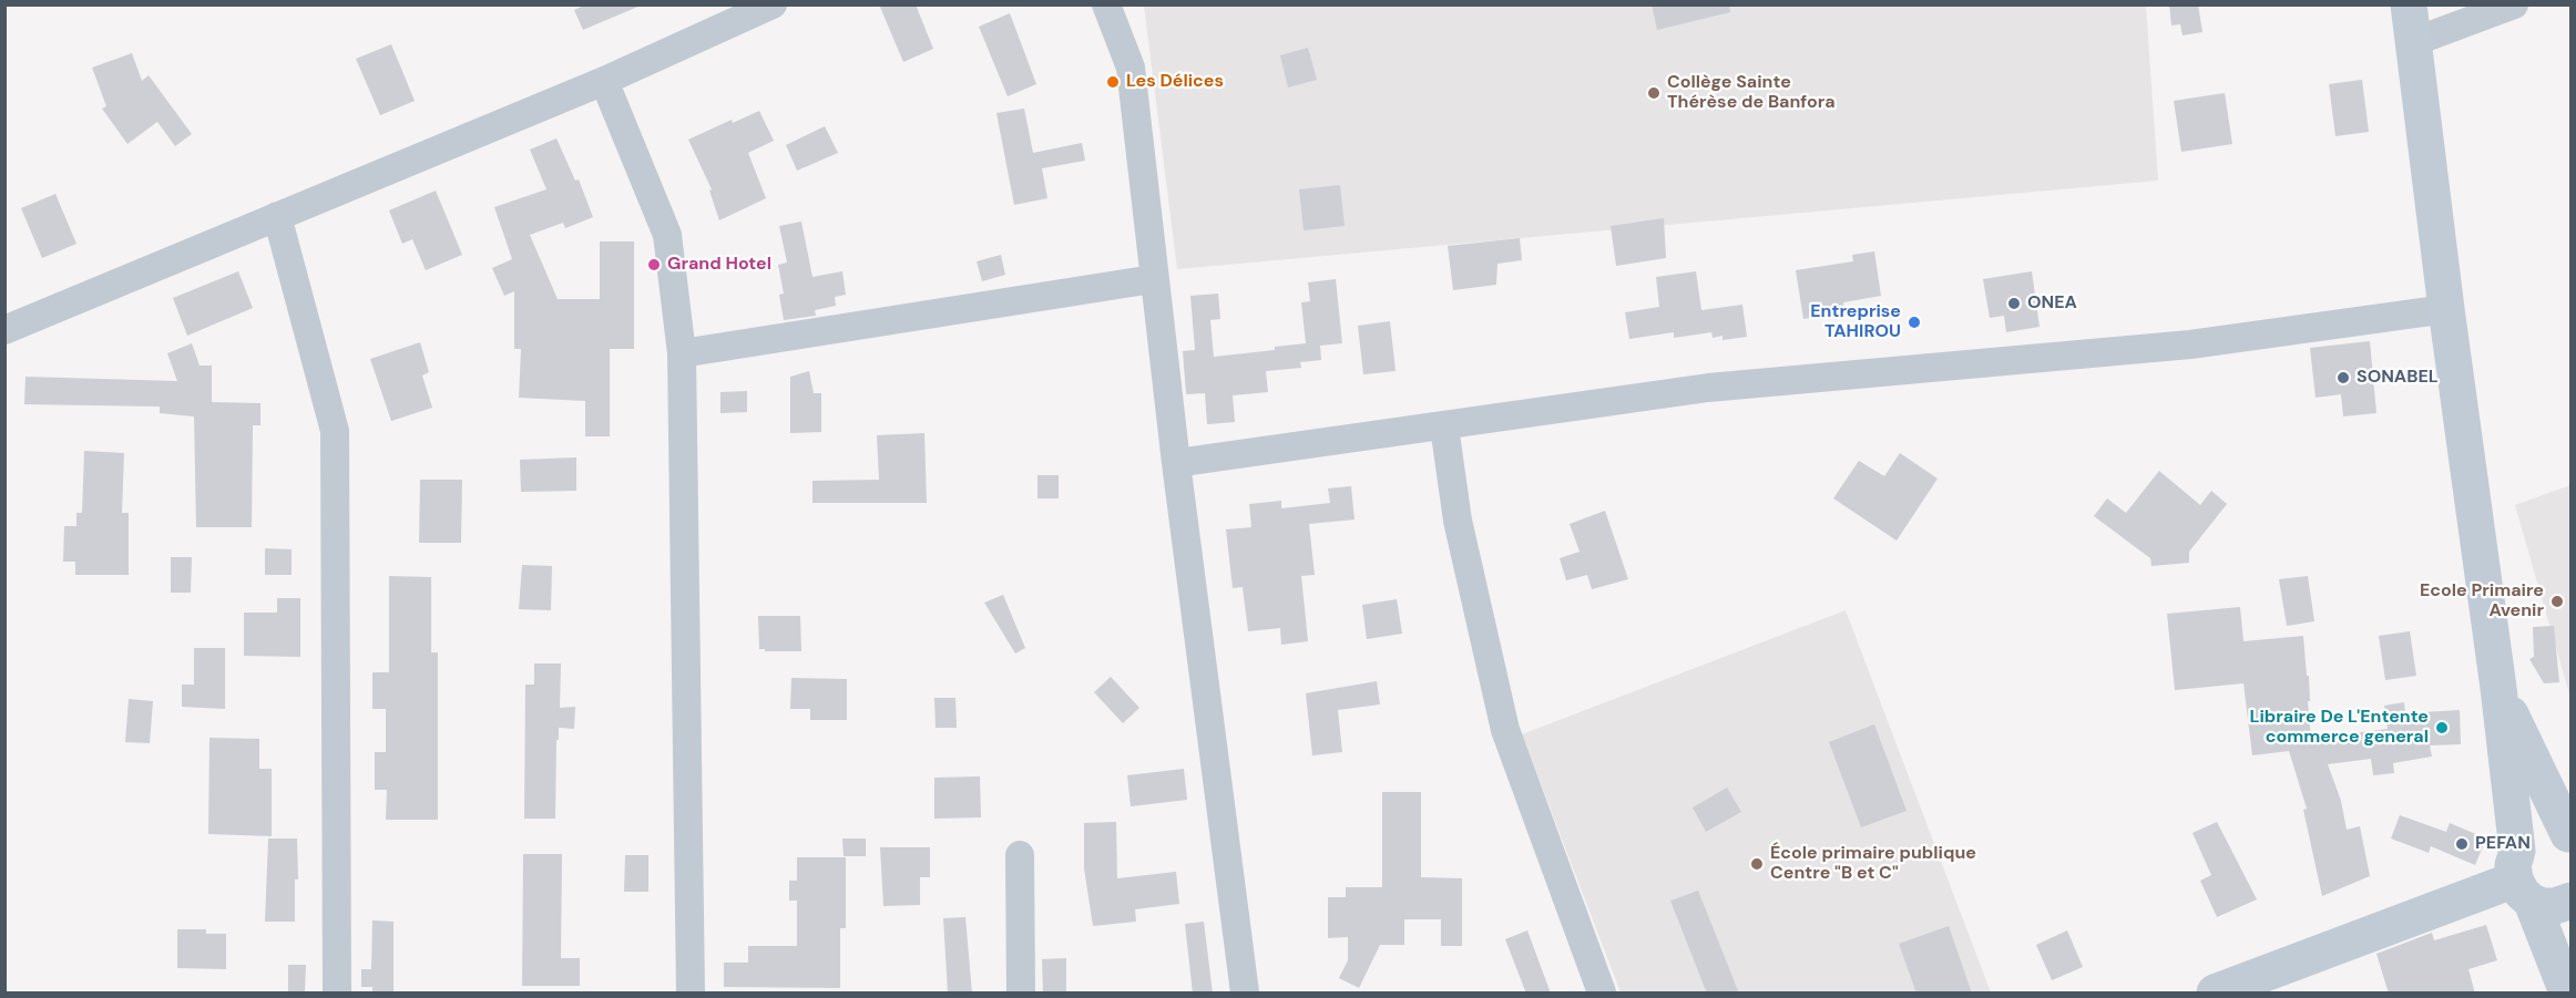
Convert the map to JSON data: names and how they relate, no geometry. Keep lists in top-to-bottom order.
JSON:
{
  "places": [
    "Les Délices",
    "Collège Sainte Thérèse de Banfora",
    "Grand Hotel",
    "ONEA",
    "Entreprise TAHIROU",
    "SONABEL",
    "Ecole Primaire Avenir",
    "Libraire De L'Entente commerce general",
    "PEFAN",
    "École primaire publique Centre \"B et C\""
  ]
}
